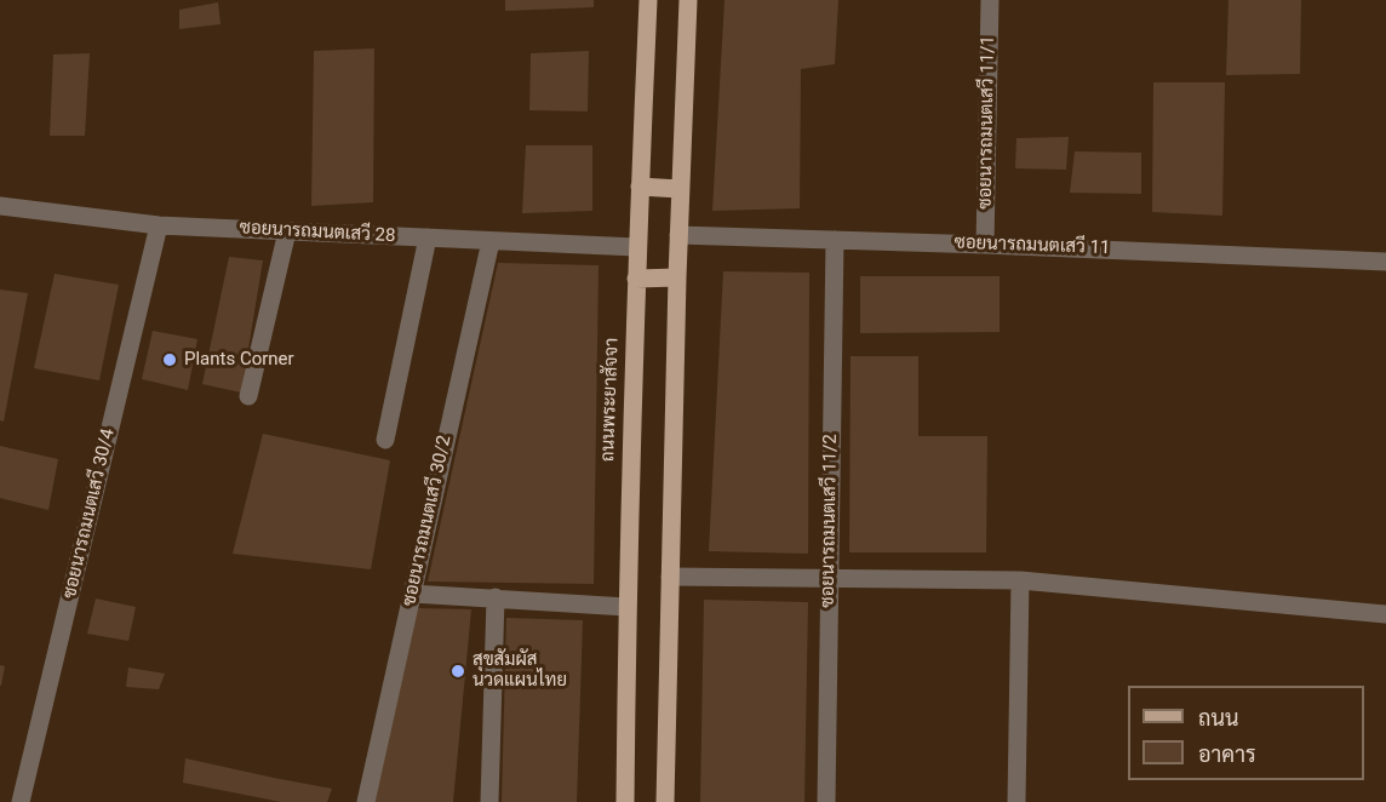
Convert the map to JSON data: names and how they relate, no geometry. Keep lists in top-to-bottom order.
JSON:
{
  "streets": {
    "main road": ["ถนนพระยาสัจจา"],
    "street": [
      "ซอยนารถมนตเสวี 11/1",
      "ซอยนารถมนตเสวี 28",
      "ซอยนารถมนตเสวี 11",
      "ซอยนารถมนตเสวี 30/4",
      "ซอยนารถมนตเสวี 30/2",
      "ซอยนารถมนตเสวี 11/2"
    ]
  },
  "crossings": [
    ["ซอยนารถมนตเสวี 11/1", "ซอยนารถมนตเสวี 11"],
    ["ซอยนารถมนตเสวี 28", "ถนนพระยาสัจจา"],
    ["ซอยนารถมนตเสวี 28", "ซอยนารถมนตเสวี 30/4"],
    ["ซอยนารถมนตเสวี 28", "ซอยนารถมนตเสวี 30/2"],
    ["ซอยนารถมนตเสวี 11", "ซอยนารถมนตเสวี 11/2"]
  ],
  "places": ["Plants Corner", "สุขสัมผัส นวดแผนไทย"],
  "legend": ["ถนน", "อาคาร"]
}
